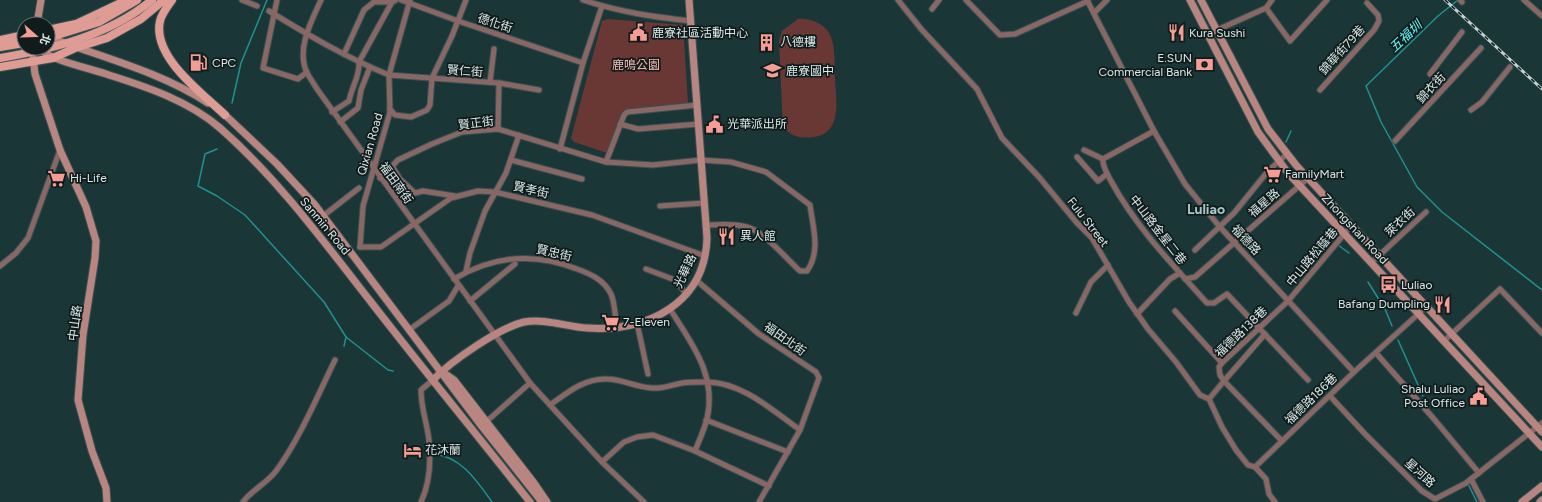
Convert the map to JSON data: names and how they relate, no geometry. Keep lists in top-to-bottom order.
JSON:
{
  "streets": {
    "street": [
      "德化街",
      "錦華街79巷",
      "賢仁街",
      "錦衣街",
      "賢正街",
      "Qixian Road",
      "福田南街",
      "賢孝街",
      "福星路",
      "Fulu Street",
      "萊衣街",
      "Sanmin Road",
      "Zhongshan Road",
      "中山路金星二巷",
      "福德路",
      "賢忠街",
      "中山路松蔭巷",
      "光華路",
      "中山路",
      "福德路138巷",
      "福田北街",
      "福德路186巷",
      "星河路"
    ]
  },
  "crossings": [
    ["德化街", "Qixian Road"],
    ["賢仁街", "Qixian Road"],
    ["賢正街", "福田南街"],
    ["賢正街", "光華路"],
    ["Qixian Road", "福田南街"],
    ["Qixian Road", "賢孝街"],
    ["福田南街", "賢孝街"],
    ["福田南街", "賢忠街"],
    ["福田南街", "光華路"],
    ["賢孝街", "光華路"],
    ["福星路", "Zhongshan Road"],
    ["福星路", "中山路金星二巷"],
    ["福星路", "福德路"],
    ["Fulu Street", "福德路186巷"],
    ["萊衣街", "Zhongshan Road"],
    ["Sanmin Road", "光華路"],
    ["Zhongshan Road", "中山路金星二巷"],
    ["Zhongshan Road", "中山路松蔭巷"],
    ["Zhongshan Road", "星河路"],
    ["中山路金星二巷", "福德路"],
    ["中山路金星二巷", "福德路138巷"],
    ["福德路", "中山路松蔭巷"],
    ["福德路", "福德路138巷"],
    ["福德路", "福德路186巷"],
    ["賢忠街", "光華路"],
    ["中山路松蔭巷", "福德路138巷"],
    ["光華路", "福田北街"],
    ["福德路138巷", "福德路186巷"],
    ["福德路186巷", "星河路"]
  ],
  "districts": ["Luliao"],
  "water": ["五福圳"],
  "parks": ["鹿鳴公園"],
  "places": {
    "public building": ["鹿寮社區活動中心", "光華派出所", "Shalu Luliao Post Office"],
    "restaurant": ["Kura Sushi", "異人館", "Bafang Dumpling"],
    "building": ["八德樓"],
    "fuel station": ["CPC"],
    "bank": ["E.SUN Commercial Bank"],
    "school or university": ["鹿寮國中"],
    "supermarket": ["FamilyMart", "Hi-Life", "7-Eleven"],
    "bus stop": ["Luliao"],
    "hotel": ["花沐蘭"]
  },
  "north": "right"
}
